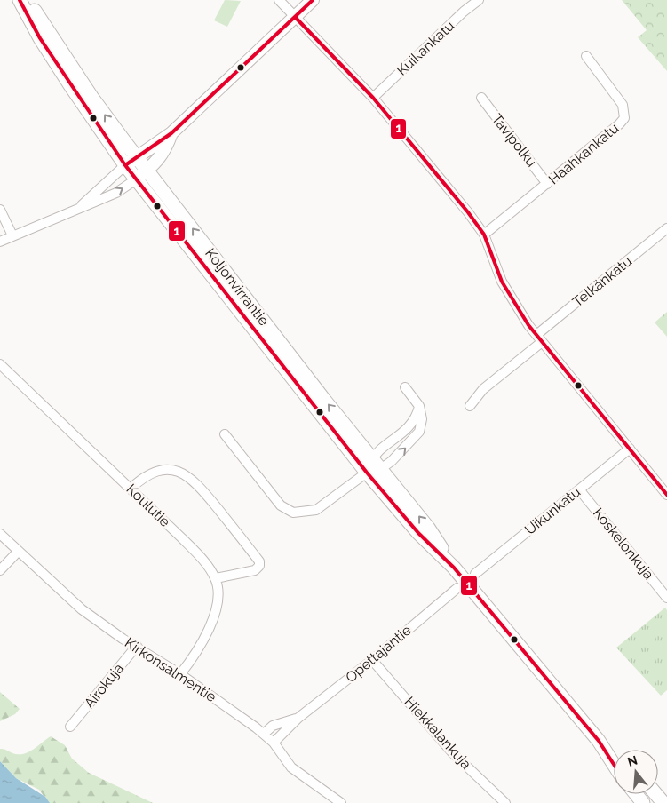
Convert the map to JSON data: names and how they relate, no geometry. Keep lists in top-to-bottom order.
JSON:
{
  "streets": {
    "main road": ["Koljonvirrantie"],
    "street": [
      "Kuikankatu",
      "Tavipolku",
      "Haahkankatu",
      "Telkänkatu",
      "Koulutie",
      "Uikunkatu",
      "Koskelonkuja",
      "Opettajantie",
      "Kirkonsalmentie",
      "Airokuja",
      "Hiekkalankuja"
    ]
  },
  "crossings": [
    ["Tavipolku", "Haahkankatu"],
    ["Koulutie", "Kirkonsalmentie"],
    ["Uikunkatu", "Koskelonkuja"],
    ["Opettajantie", "Kirkonsalmentie"],
    ["Opettajantie", "Hiekkalankuja"],
    ["Kirkonsalmentie", "Airokuja"]
  ],
  "lines": ["transit line 1"],
  "north": "top"
}
